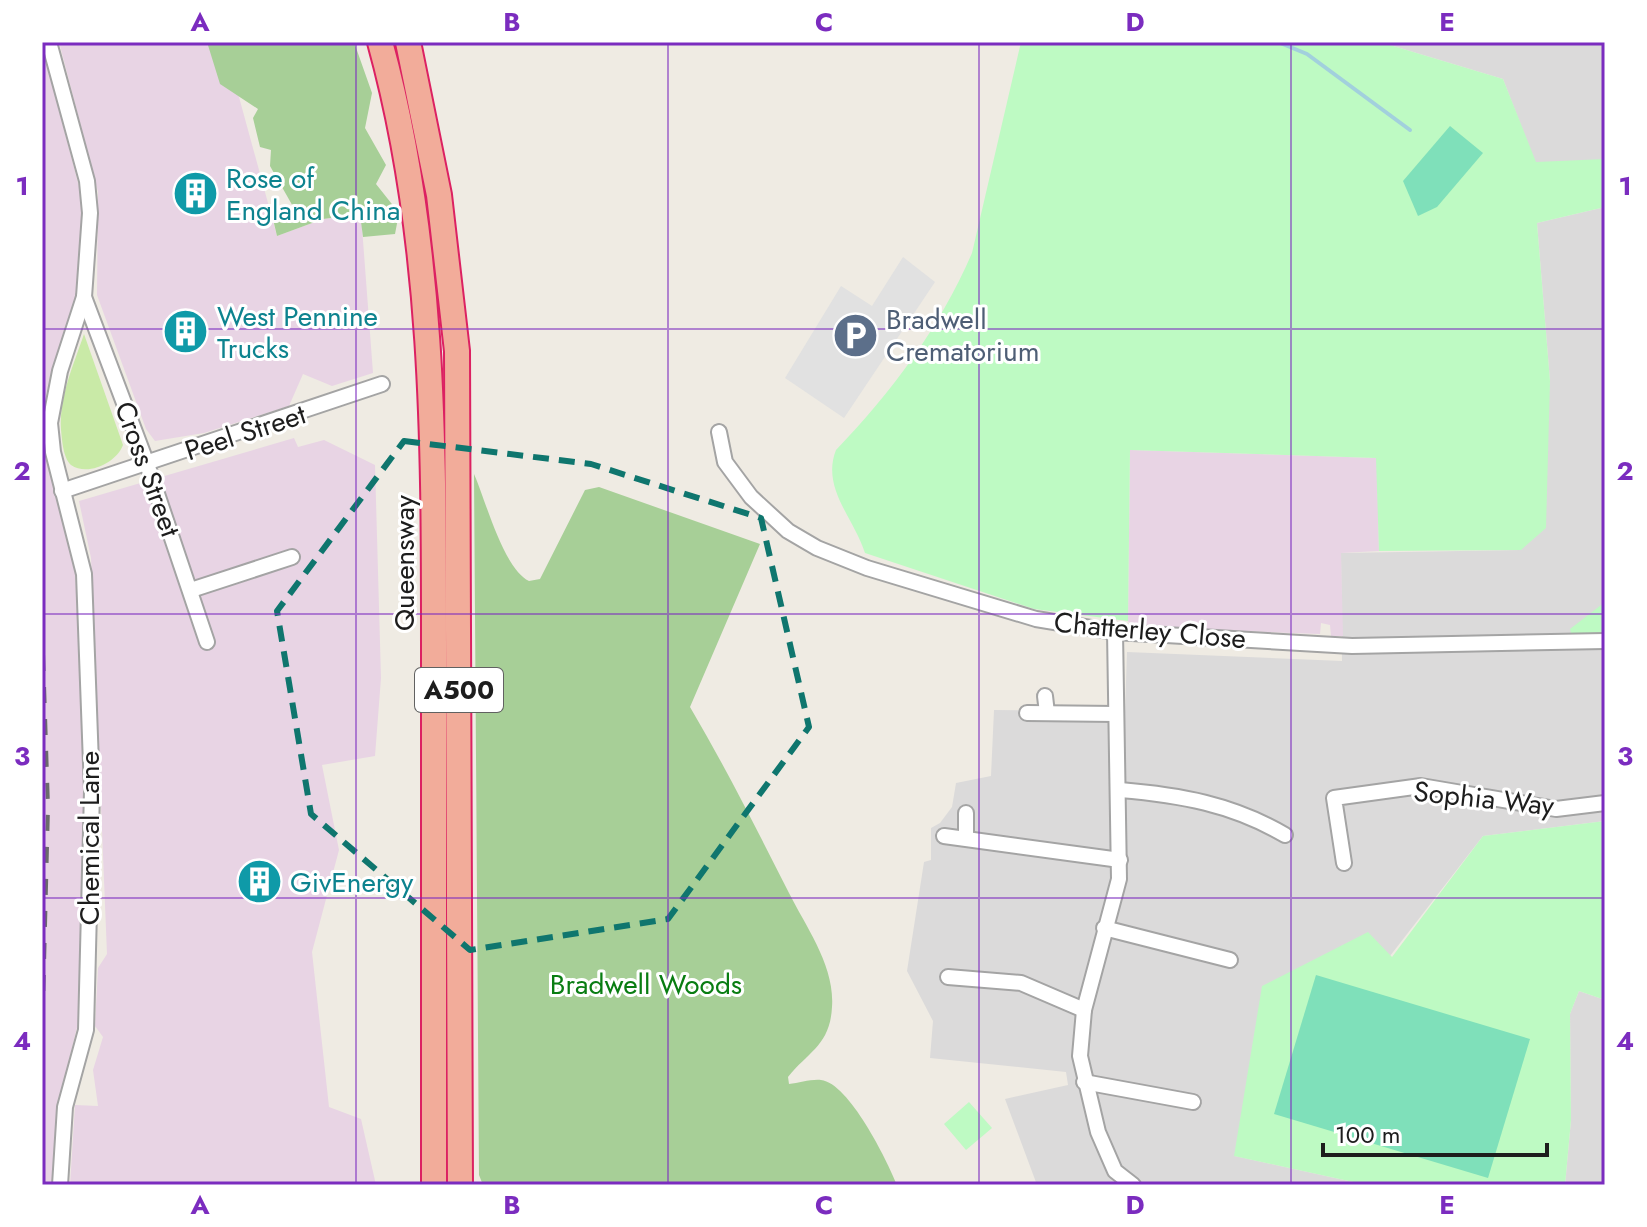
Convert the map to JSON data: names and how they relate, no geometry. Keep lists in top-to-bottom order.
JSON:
{
  "streets": {
    "highway": ["Queensway", "A500"],
    "street": [
      "Peel Street",
      "Cross Street",
      "Chatterley Close",
      "Sophia Way",
      "Chemical Lane"
    ]
  },
  "crossings": [
    ["Peel Street", "Cross Street"],
    ["Peel Street", "Chemical Lane"],
    ["Cross Street", "Chemical Lane"]
  ],
  "parks": ["Bradwell Woods"],
  "places": {
    "building": ["Rose of England China", "West Pennine Trucks", "GivEnergy"],
    "parking": ["Bradwell Crematorium"]
  },
  "scale_bar": "100 m",
  "grid": {
    "columns": [
      "A",
      "B",
      "C",
      "D",
      "E"
    ],
    "rows": [
      "1",
      "2",
      "3",
      "4"
    ]
  }
}
